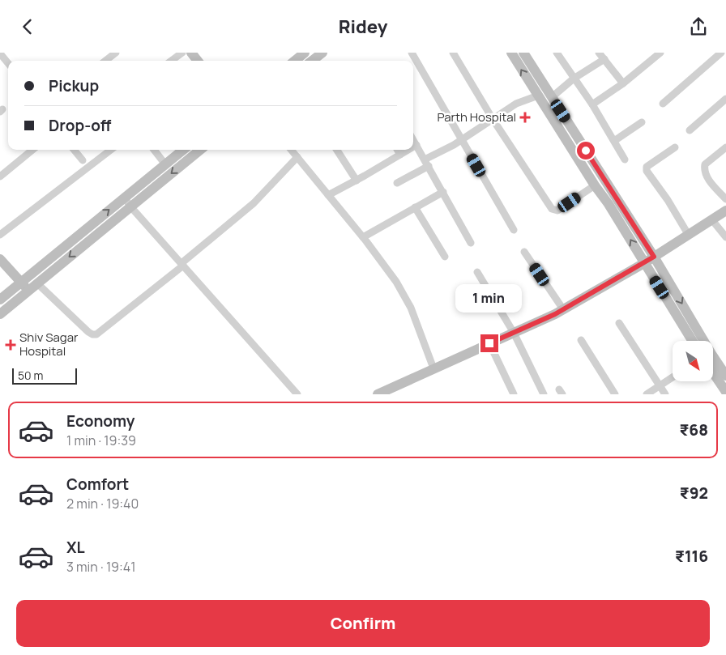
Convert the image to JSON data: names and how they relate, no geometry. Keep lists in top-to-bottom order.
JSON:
{
  "places": {
    "health": ["Parth Hospital", "Shiv Sagar Hospital"]
  },
  "scale_bar": "50 m",
  "north": "bottom right",
  "page": {
    "header": "Ridey",
    "banner": ["Pickup", "Drop-off"],
    "bubble": "1 min",
    "scale": "50 m",
    "list": [
      {
        "name": "Economy",
        "note": "1 min · 19:39",
        "value": "₹68"
      },
      {
        "name": "Comfort",
        "note": "2 min · 19:40",
        "value": "₹92"
      },
      {
        "name": "XL",
        "note": "3 min · 19:41",
        "value": "₹116"
      }
    ],
    "buttons": "Confirm"
  }
}
